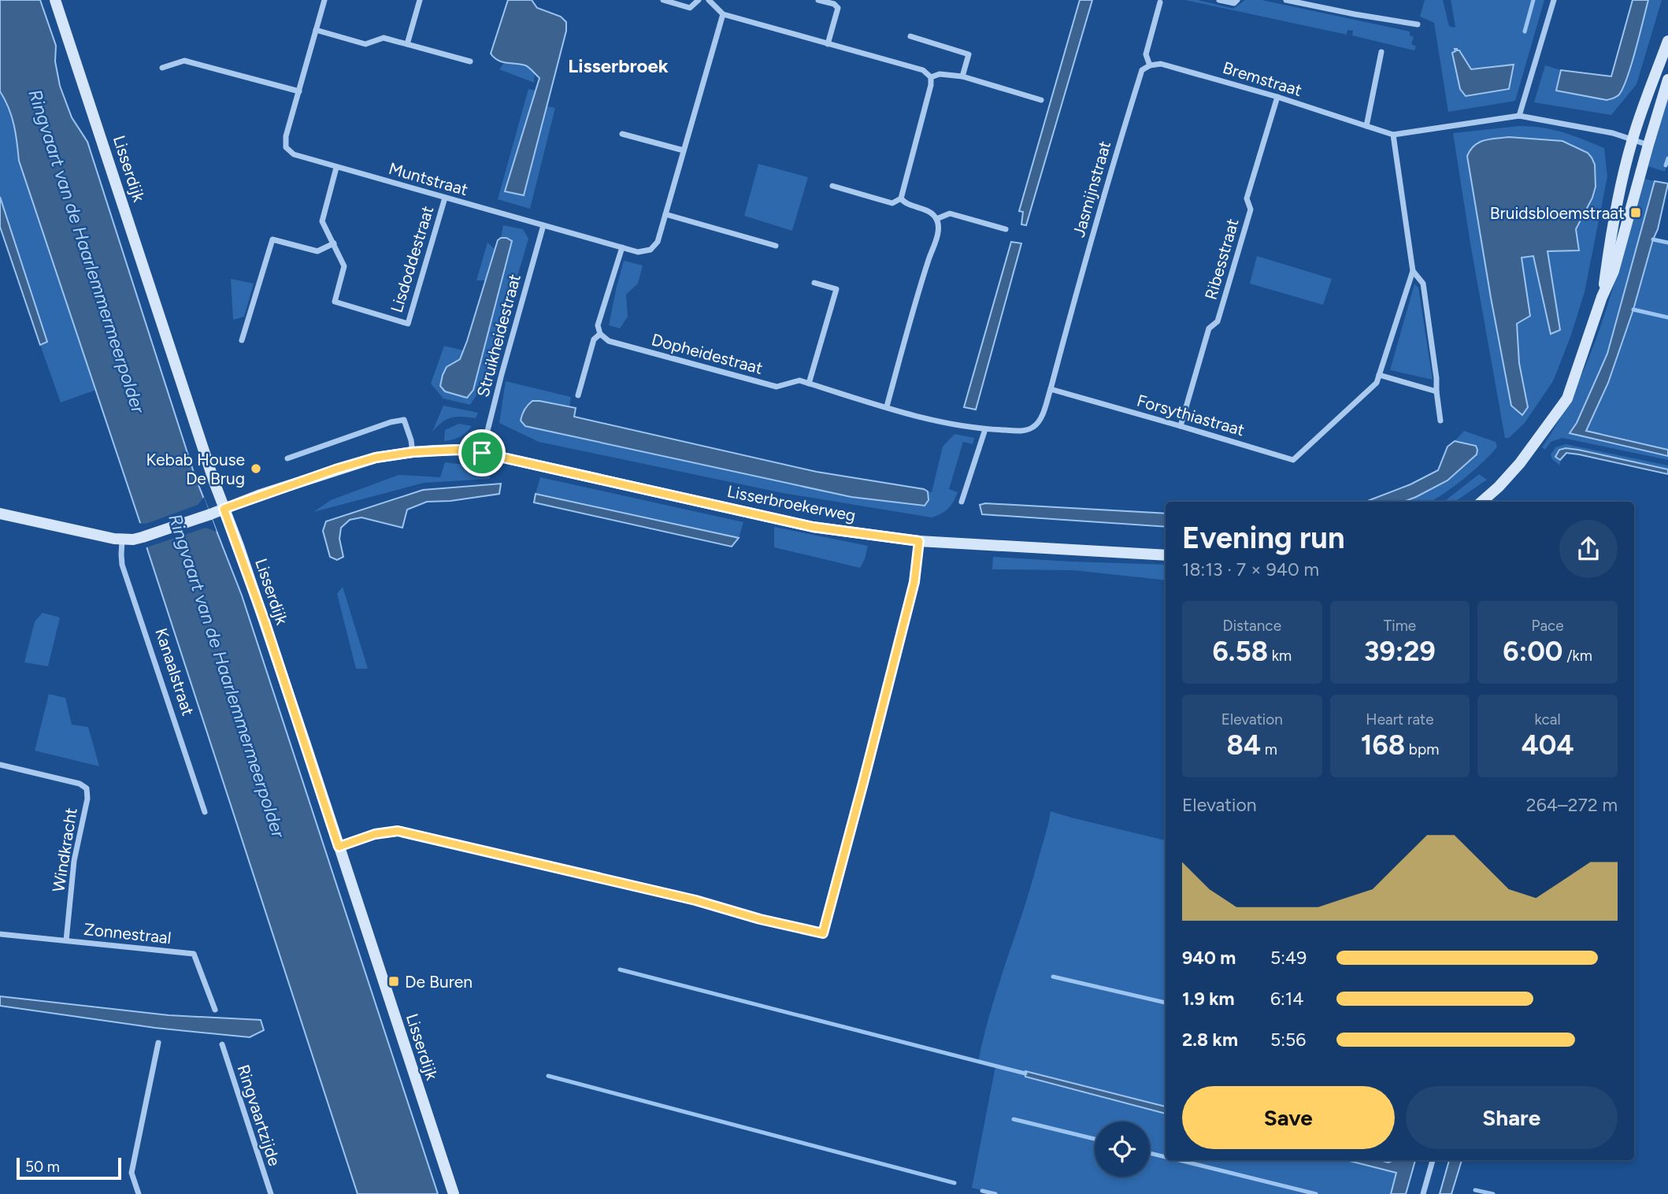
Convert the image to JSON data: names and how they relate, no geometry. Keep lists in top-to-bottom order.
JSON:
{
  "streets": {
    "main road": ["Lisserdijk", "Lisserbroekerweg"],
    "street": [
      "Bremstraat",
      "Muntstraat",
      "Jasmijnstraat",
      "Lisdoddestraat",
      "Ribesstraat",
      "Struikheidestraat",
      "Dopheidestraat",
      "Forsythiastraat",
      "Kanaalstraat",
      "Windkracht",
      "Zonnestraal",
      "Ringvaartzijde"
    ]
  },
  "crossings": [
    ["Bremstraat", "Jasmijnstraat"],
    ["Bremstraat", "Ribesstraat"],
    ["Lisserdijk", "Lisserbroekerweg"],
    ["Muntstraat", "Lisdoddestraat"],
    ["Muntstraat", "Struikheidestraat"],
    ["Jasmijnstraat", "Forsythiastraat"],
    ["Ribesstraat", "Forsythiastraat"],
    ["Struikheidestraat", "Lisserbroekerweg"],
    ["Lisserbroekerweg", "Kanaalstraat"],
    ["Windkracht", "Zonnestraal"]
  ],
  "districts": ["Lisserbroek"],
  "water": ["Ringvaart van de Haarlemmermeerpolder"],
  "places": {
    "transit": ["Bruidsbloemstraat", "De Buren"],
    "other": ["Kebab House De Brug"]
  },
  "scale_bar": "50 m",
  "page": {
    "heading": ["Evening run", "18:13 · 7 × 940 m"],
    "stats": [
      ["Distance", "6.58 km"],
      ["Time", "39:29"],
      ["Pace", "6:00 /km"],
      ["Elevation", "84 m"],
      ["Heart rate", "168 bpm"],
      ["kcal", "404"]
    ],
    "chart": ["Elevation", "264–272 m"],
    "list": [
      {
        "name": "940 m",
        "note": "5:49"
      },
      {
        "name": "1.9 km",
        "note": "6:14"
      },
      {
        "name": "2.8 km",
        "note": "5:56"
      }
    ],
    "buttons": ["Save", "Share"],
    "scale": "50 m"
  }
}
